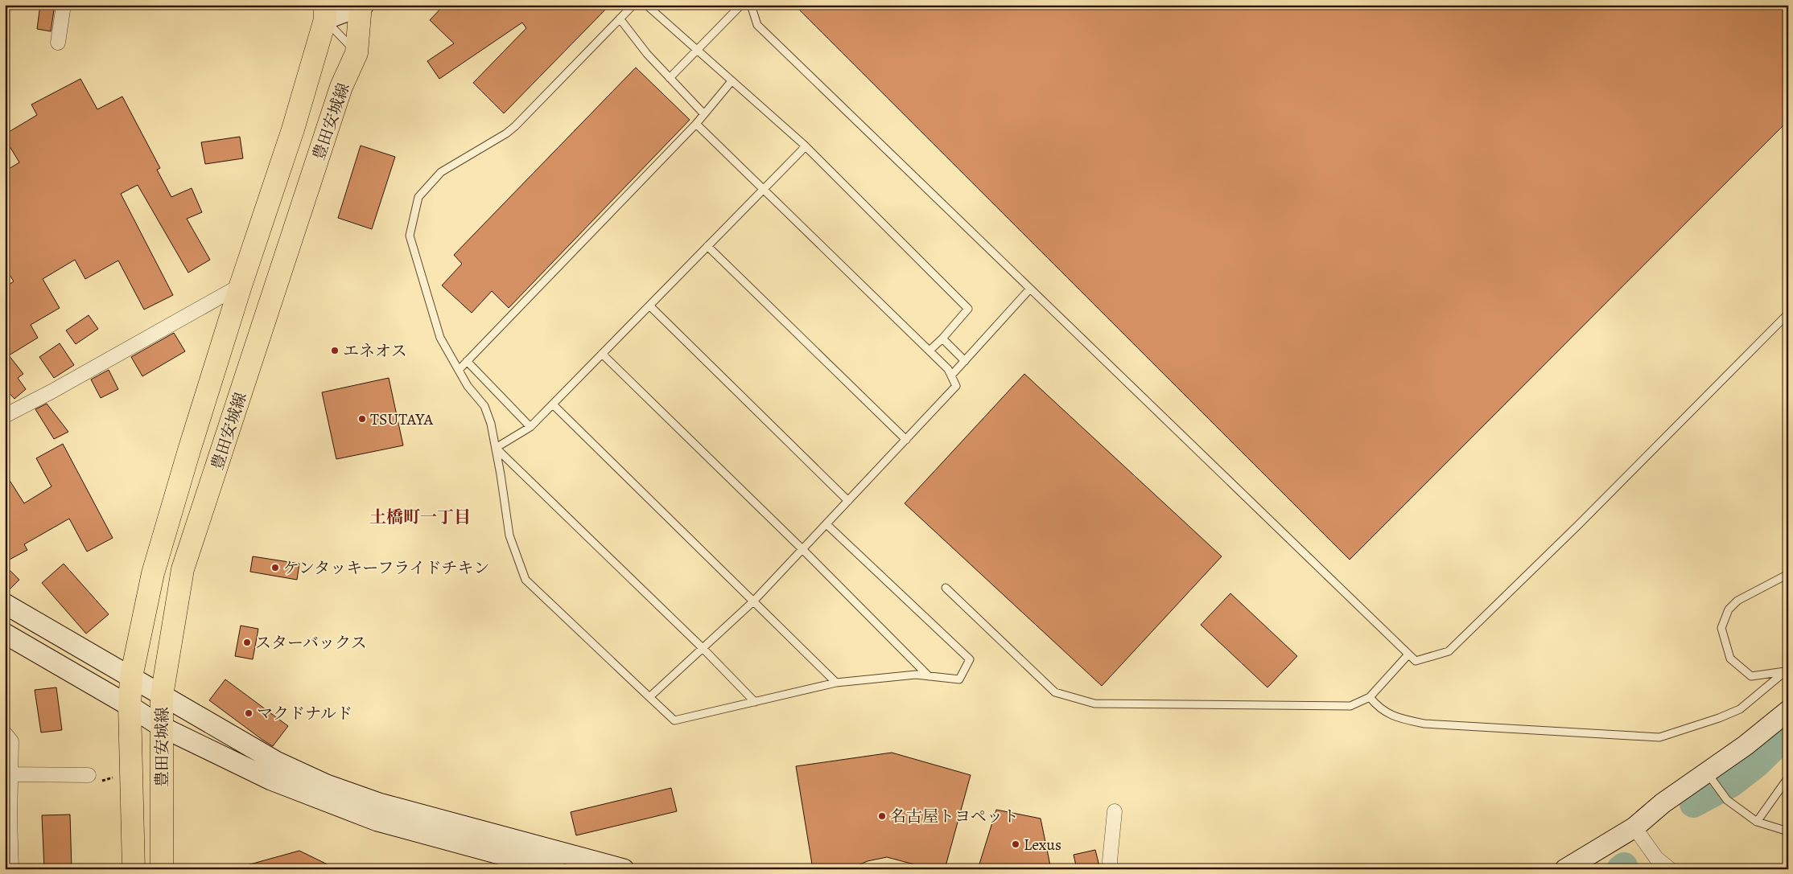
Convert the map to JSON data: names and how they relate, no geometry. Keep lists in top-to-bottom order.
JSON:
{
  "streets": {
    "main road": ["豊田安城線"]
  },
  "districts": ["土橋町一丁目"],
  "places": [
    "エネオス",
    "TSUTAYA",
    "ケンタッキーフライドチキン",
    "スターバックス",
    "マクドナルド",
    "名古屋トヨペット",
    "Lexus"
  ]
}
